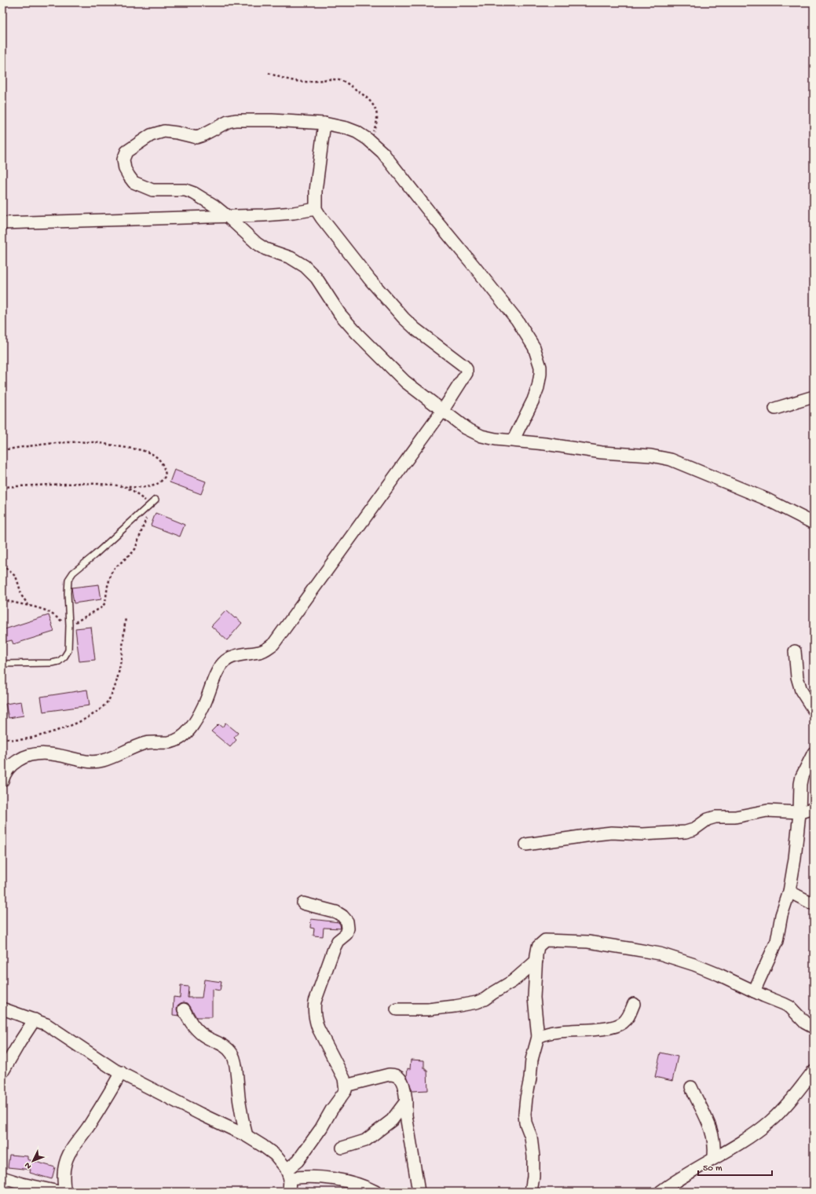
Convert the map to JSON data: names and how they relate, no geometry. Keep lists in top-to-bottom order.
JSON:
{
  "scale_bar": "50 m",
  "north": "bottom left"
}
